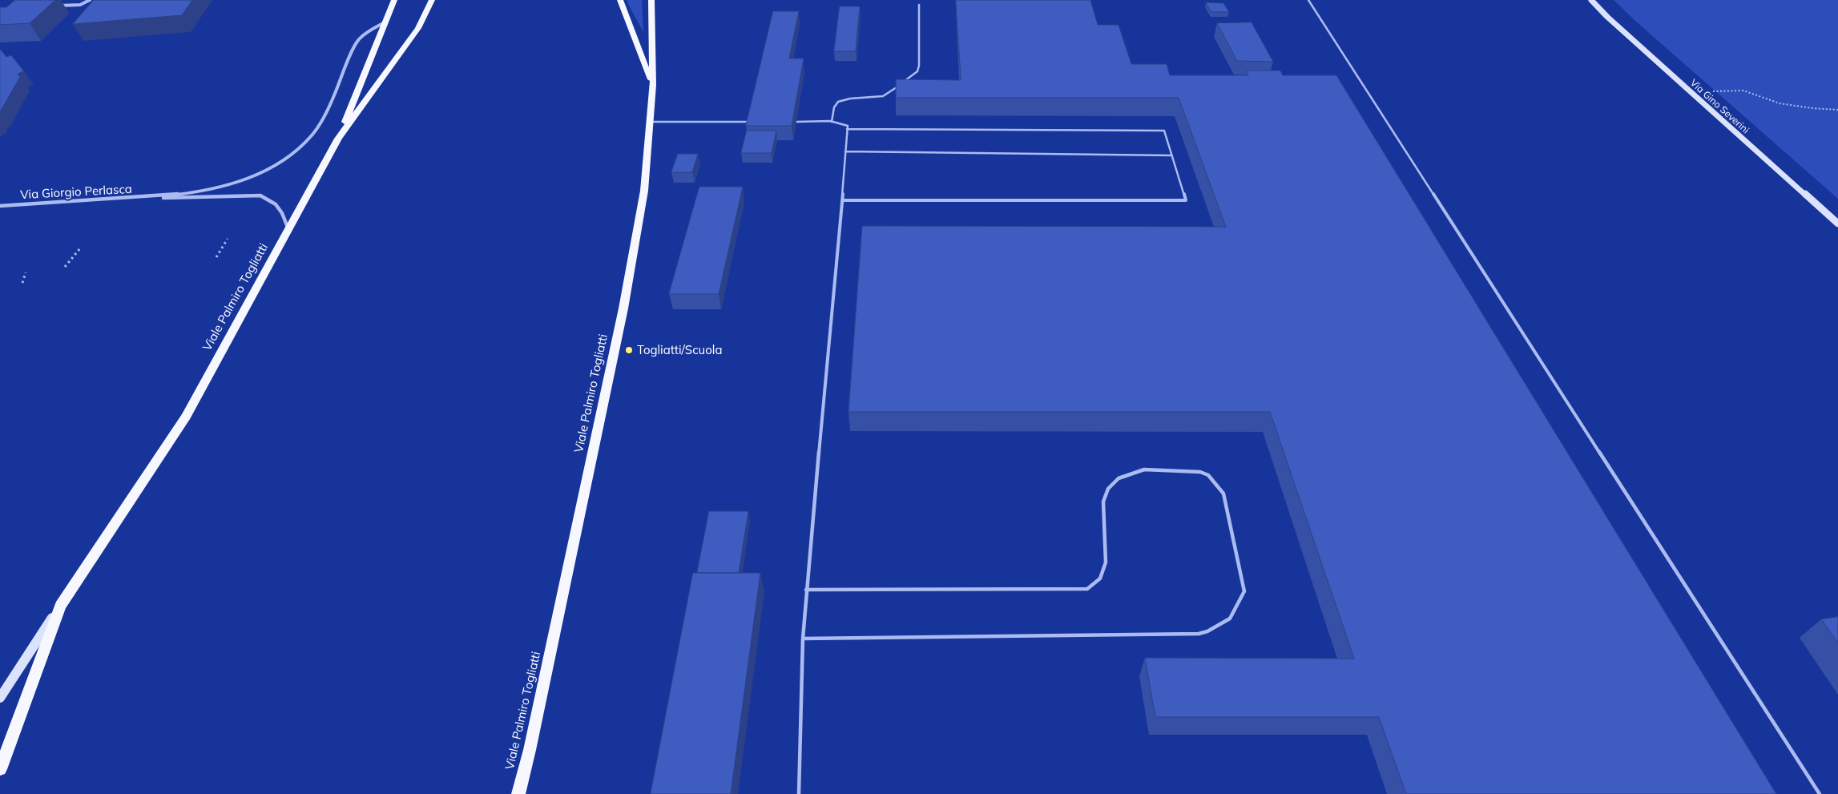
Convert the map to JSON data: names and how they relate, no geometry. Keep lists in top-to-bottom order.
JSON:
{
  "streets": {
    "main road": ["Viale Palmiro Togliatti"],
    "street": ["Via Gino Severini", "Via Giorgio Perlasca"]
  },
  "places": ["Togliatti/Scuola"]
}
